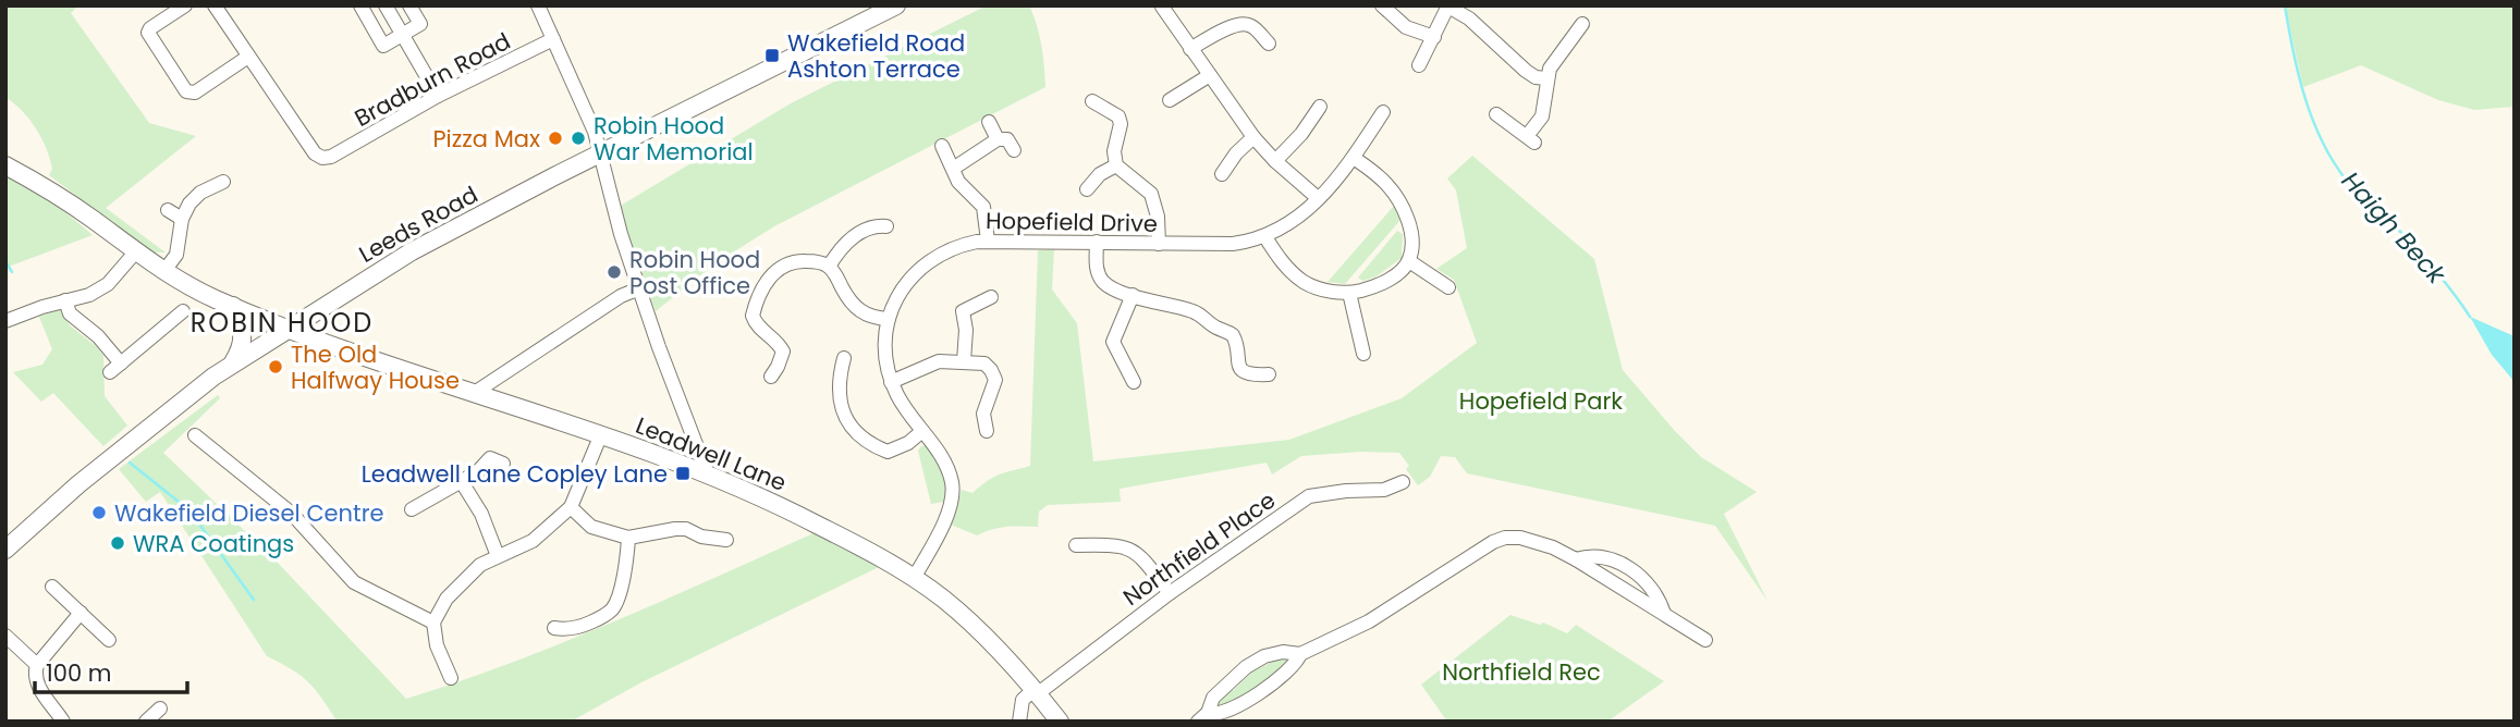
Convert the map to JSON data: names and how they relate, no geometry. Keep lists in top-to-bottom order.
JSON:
{
  "streets": {
    "main road": ["Leeds Road", "Leadwell Lane"],
    "street": ["Bradburn Road", "Hopefield Drive", "Northfield Place"]
  },
  "crossings": [
    ["Hopefield Drive", "Leadwell Lane"],
    ["Leeds Road", "Leadwell Lane"],
    ["Leadwell Lane", "Northfield Place"]
  ],
  "districts": ["ROBIN HOOD"],
  "water": ["Haigh Beck"],
  "parks": ["Hopefield Park", "Northfield Rec"],
  "places": {
    "transit": ["Wakefield Road Ashton Terrace", "Leadwell Lane Copley Lane"],
    "other": [
      "Pizza Max",
      "Robin Hood War Memorial",
      "Robin Hood Post Office",
      "The Old Halfway House",
      "Wakefield Diesel Centre",
      "WRA Coatings"
    ]
  },
  "scale_bar": "100 m"
}
